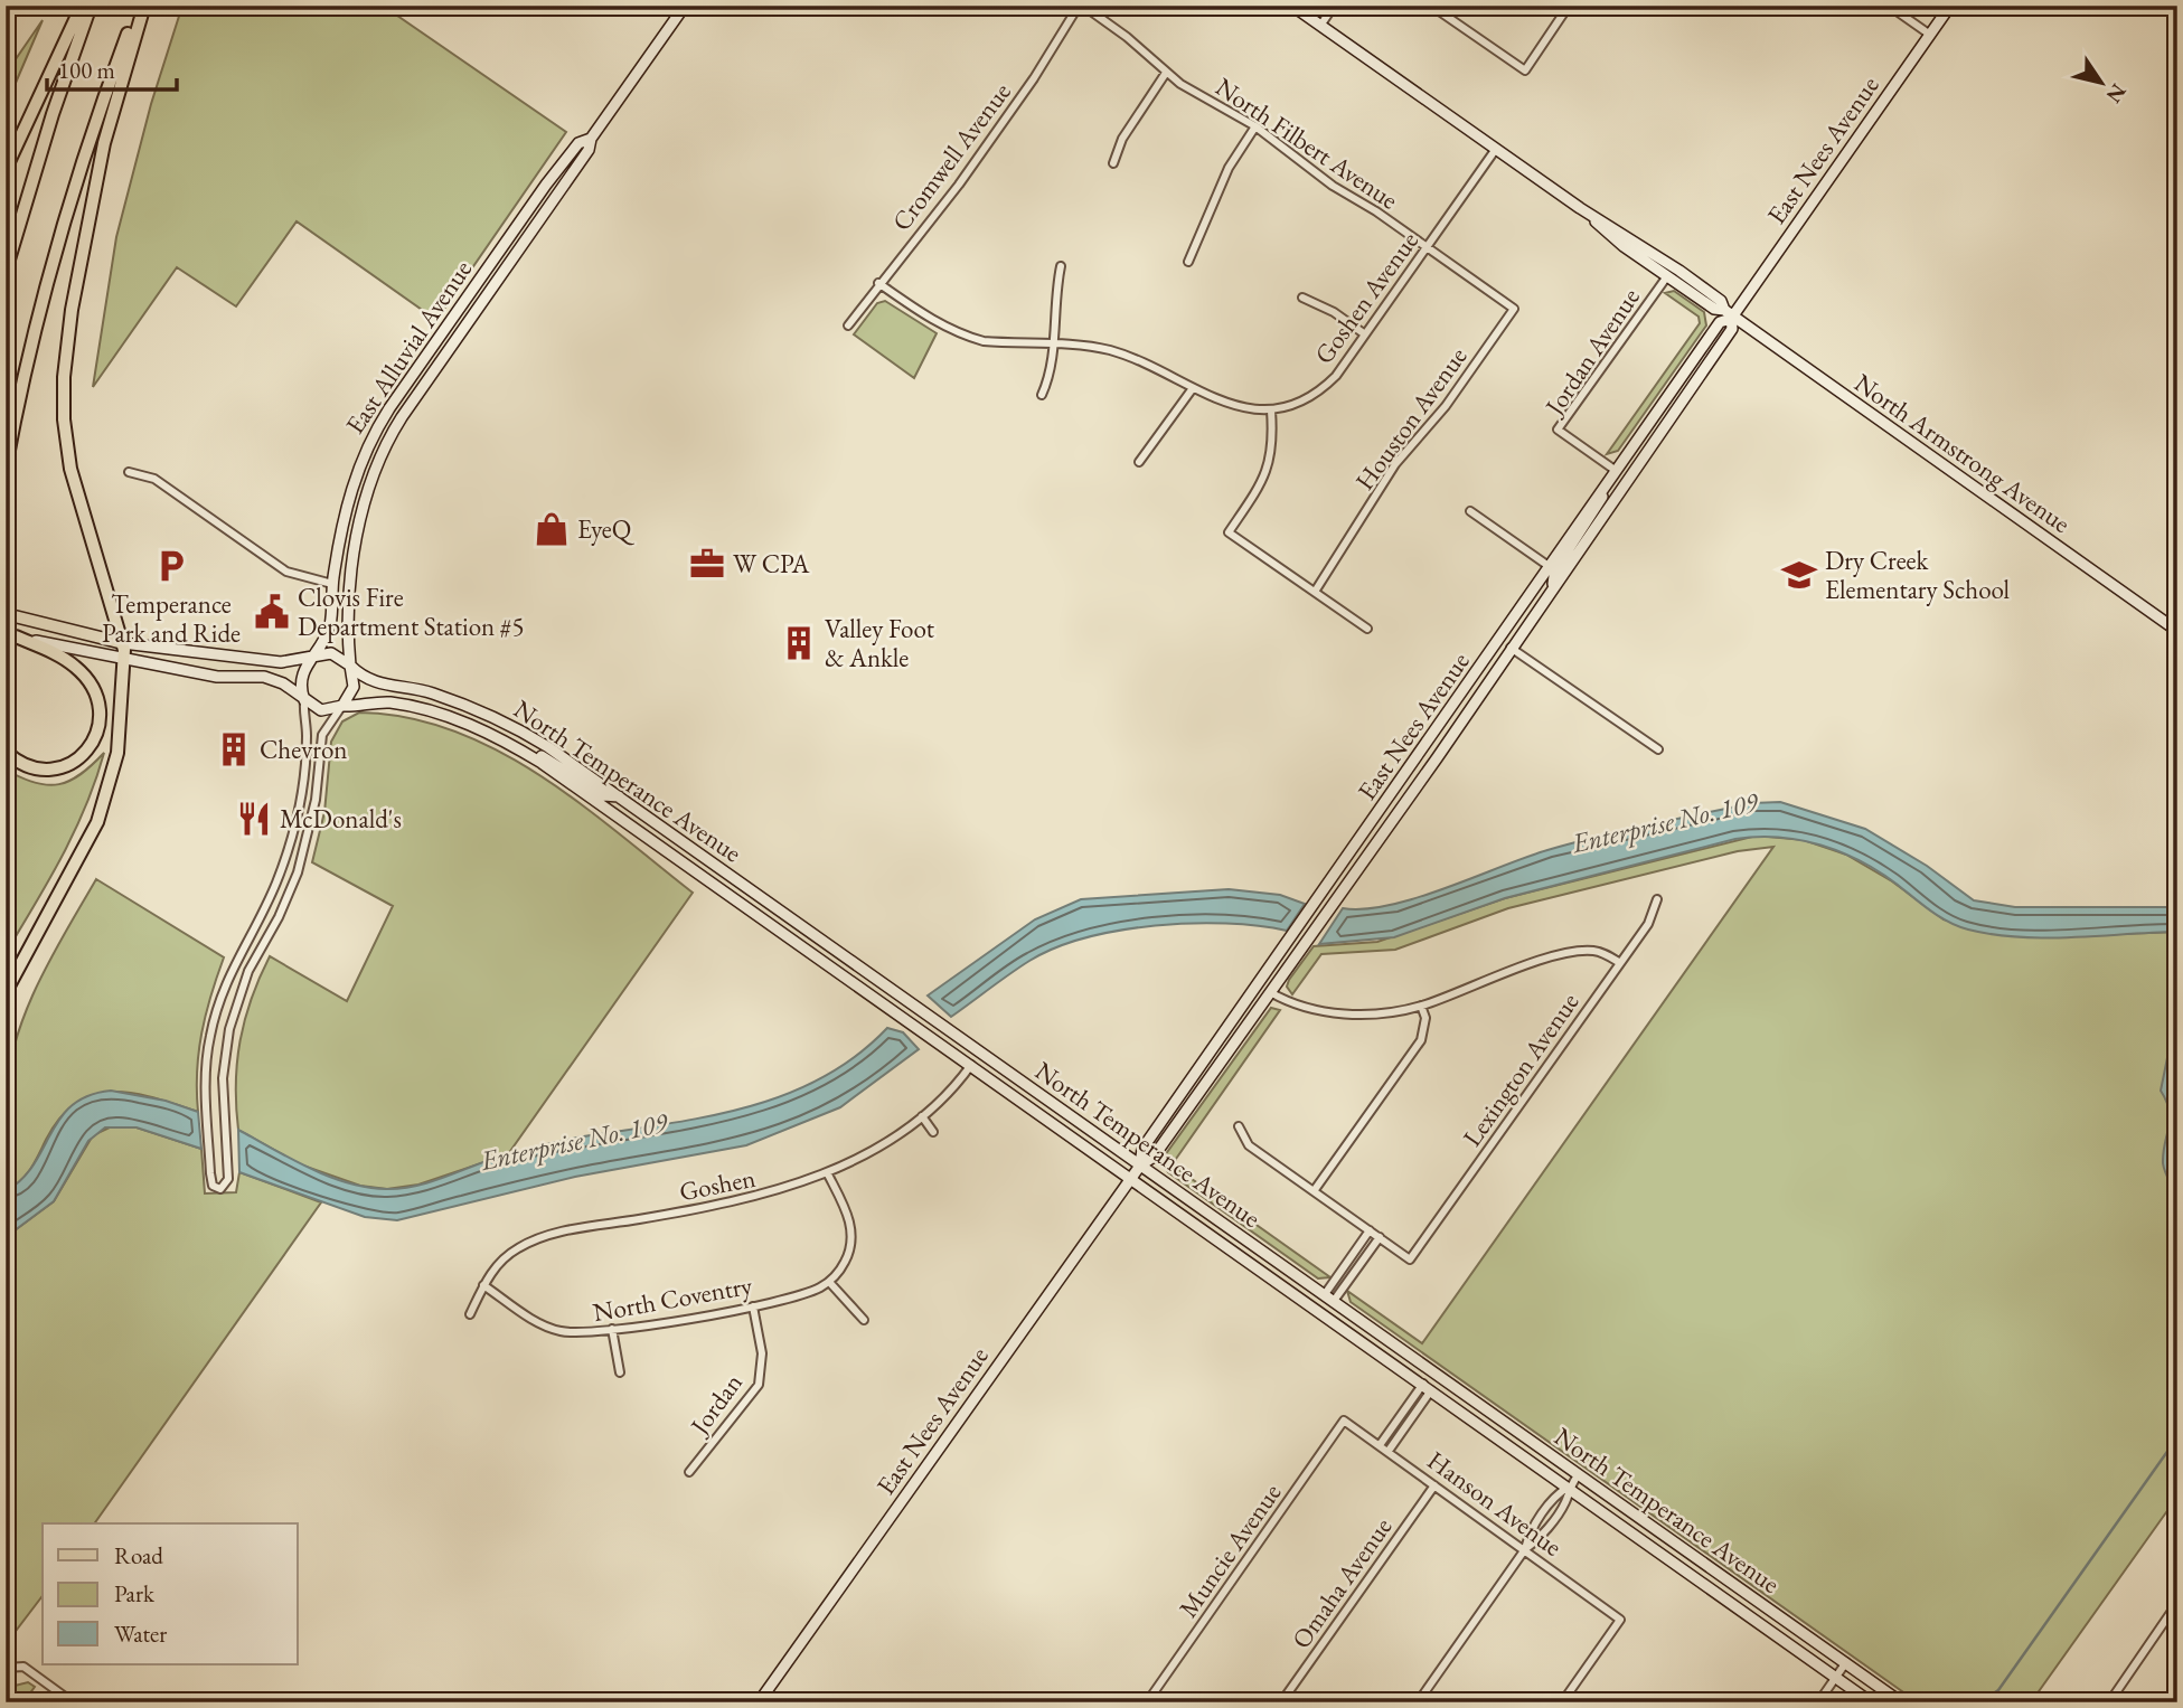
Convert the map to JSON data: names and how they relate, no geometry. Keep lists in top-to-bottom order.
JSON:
{
  "streets": {
    "main road": [
      "East Nees Avenue",
      "East Alluvial Avenue",
      "North Armstrong Avenue",
      "North Temperance Avenue"
    ],
    "street": [
      "North Filbert Avenue",
      "Cromwell Avenue",
      "Goshen Avenue",
      "Jordan Avenue",
      "Houston Avenue",
      "Lexington Avenue",
      "Goshen",
      "North Coventry",
      "Jordan",
      "Hanson Avenue",
      "Muncie Avenue",
      "Omaha Avenue"
    ]
  },
  "crossings": [
    ["North Filbert Avenue", "Cromwell Avenue"],
    ["North Filbert Avenue", "Goshen Avenue"],
    ["North Filbert Avenue", "Houston Avenue"],
    ["East Nees Avenue", "Jordan Avenue"],
    ["East Nees Avenue", "North Armstrong Avenue"],
    ["East Nees Avenue", "North Temperance Avenue"],
    ["Goshen Avenue", "North Armstrong Avenue"],
    ["East Alluvial Avenue", "North Temperance Avenue"],
    ["Jordan Avenue", "North Armstrong Avenue"],
    ["North Temperance Avenue", "Goshen"],
    ["Goshen", "North Coventry"],
    ["North Coventry", "Jordan"],
    ["Hanson Avenue", "Muncie Avenue"],
    ["Hanson Avenue", "Omaha Avenue"]
  ],
  "water": ["Enterprise No. 109"],
  "places": {
    "shop": ["EyeQ"],
    "office": ["W CPA"],
    "parking": ["Temperance Park and Ride"],
    "school or university": ["Dry Creek Elementary School"],
    "public building": ["Clovis Fire Department Station #5"],
    "building": ["Valley Foot & Ankle", "Chevron"],
    "restaurant": ["McDonald's"]
  },
  "legend": ["Road", "Park", "Water"],
  "scale_bar": "100 m",
  "north": "bottom right"
}
